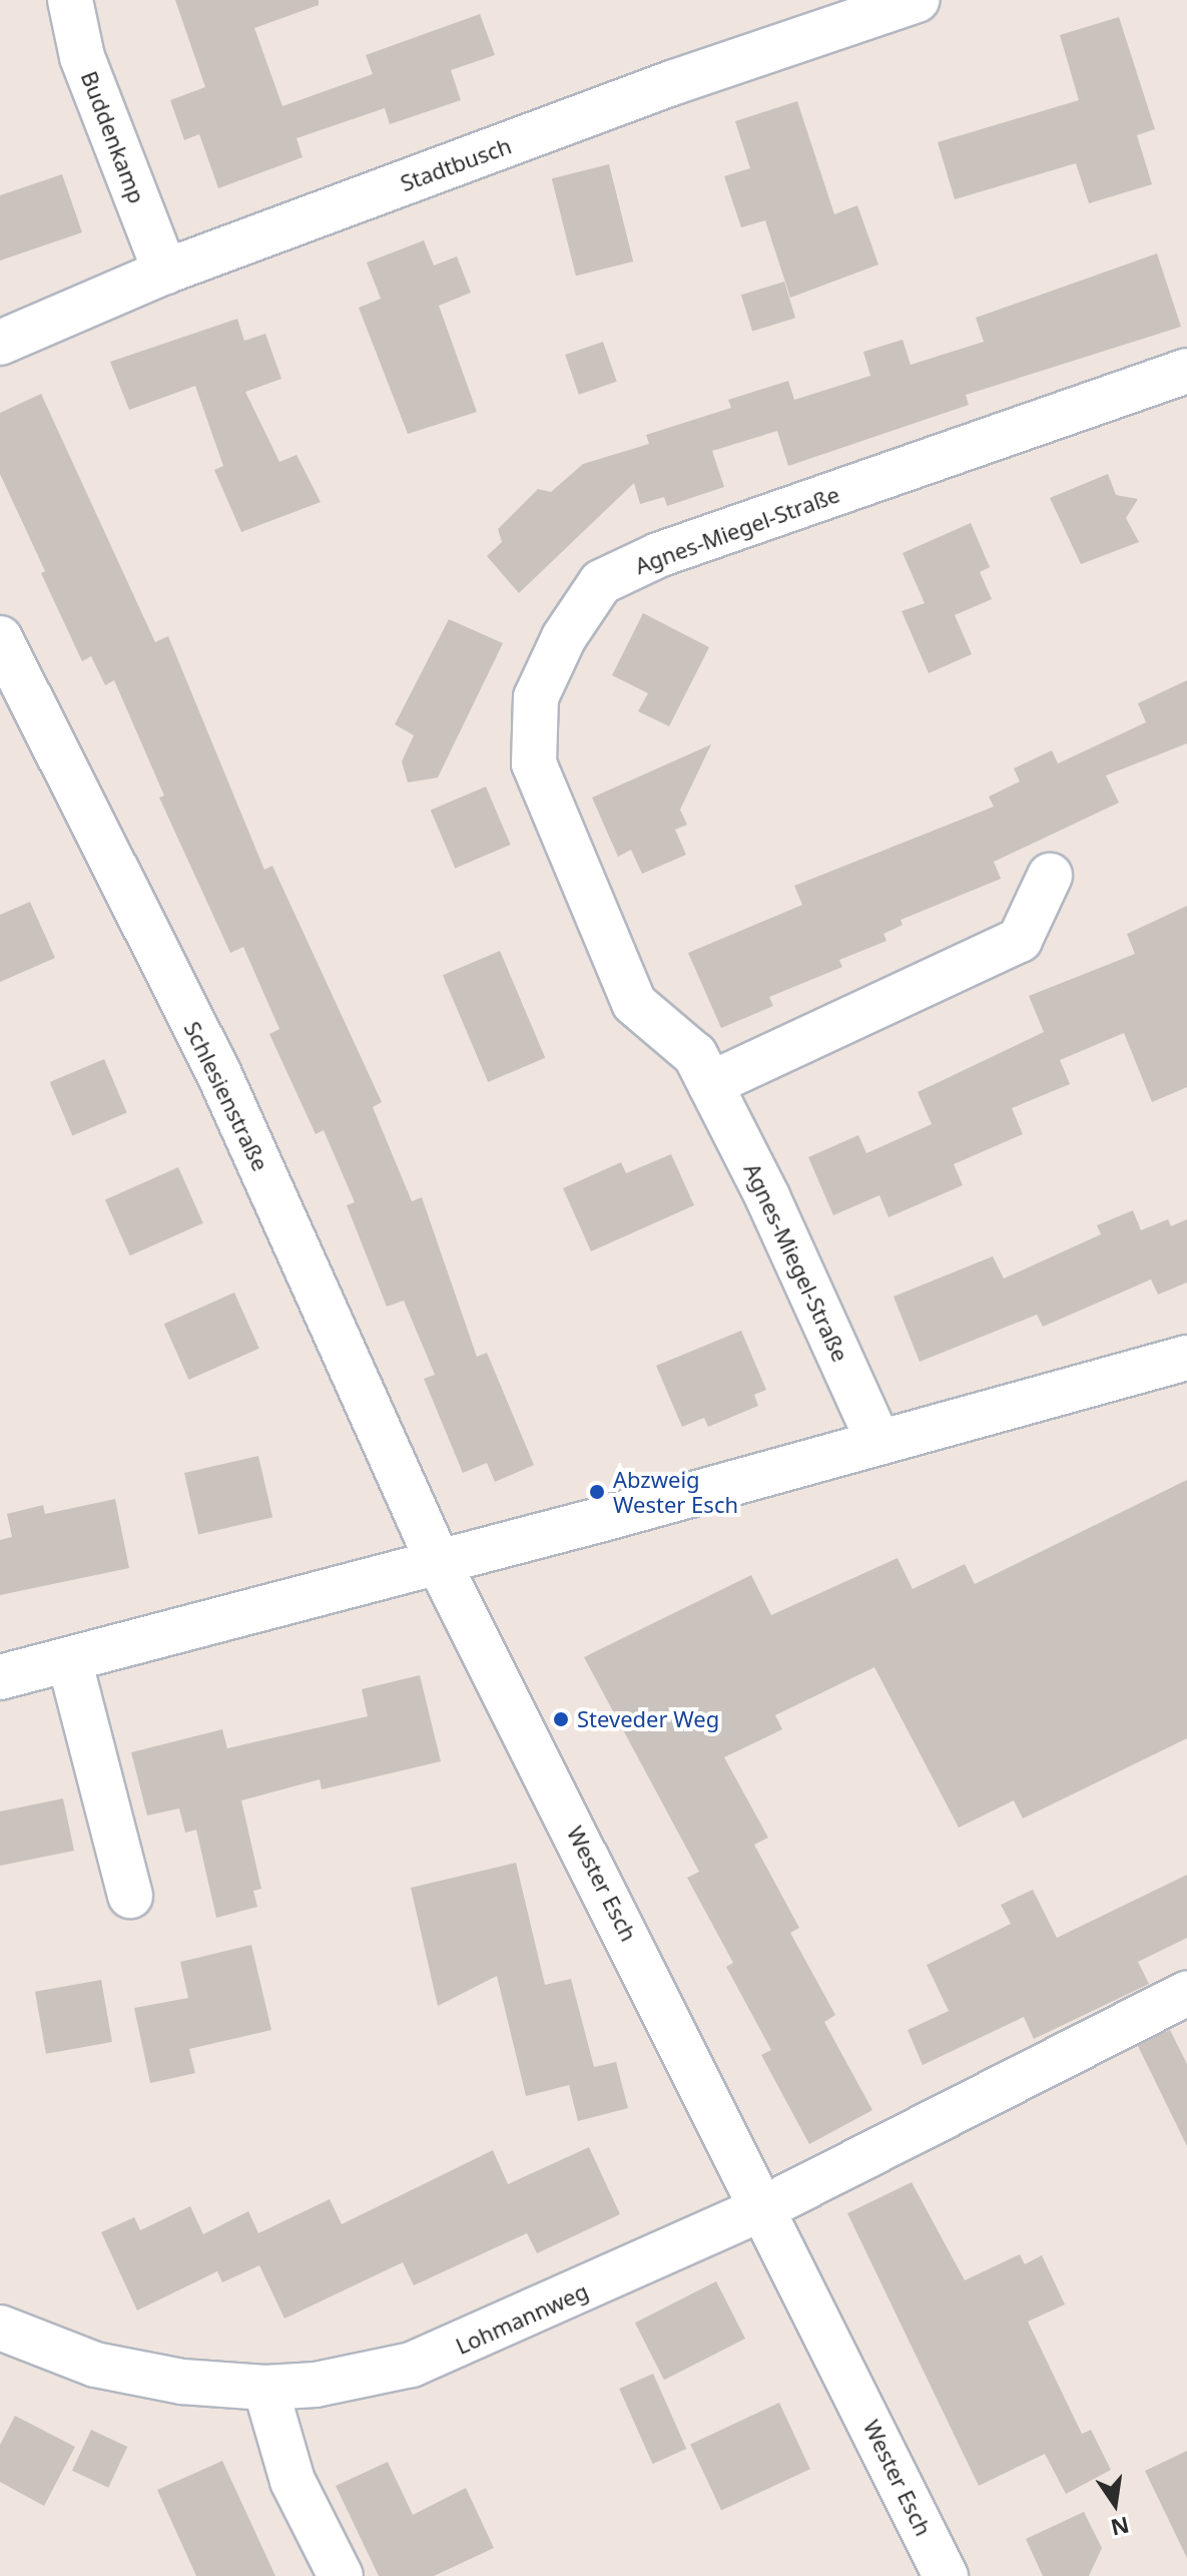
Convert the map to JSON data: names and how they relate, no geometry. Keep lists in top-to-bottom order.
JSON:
{
  "streets": {
    "street": [
      "Buddenkamp",
      "Stadtbusch",
      "Agnes-Miegel-Straße",
      "Schlesienstraße",
      "Wester Esch",
      "Lohmannweg"
    ]
  },
  "crossings": [
    ["Buddenkamp", "Stadtbusch"],
    ["Schlesienstraße", "Wester Esch"],
    ["Wester Esch", "Lohmannweg"]
  ],
  "places": ["Abzweig Wester Esch", "Steveder Weg"],
  "north": "bottom"
}
